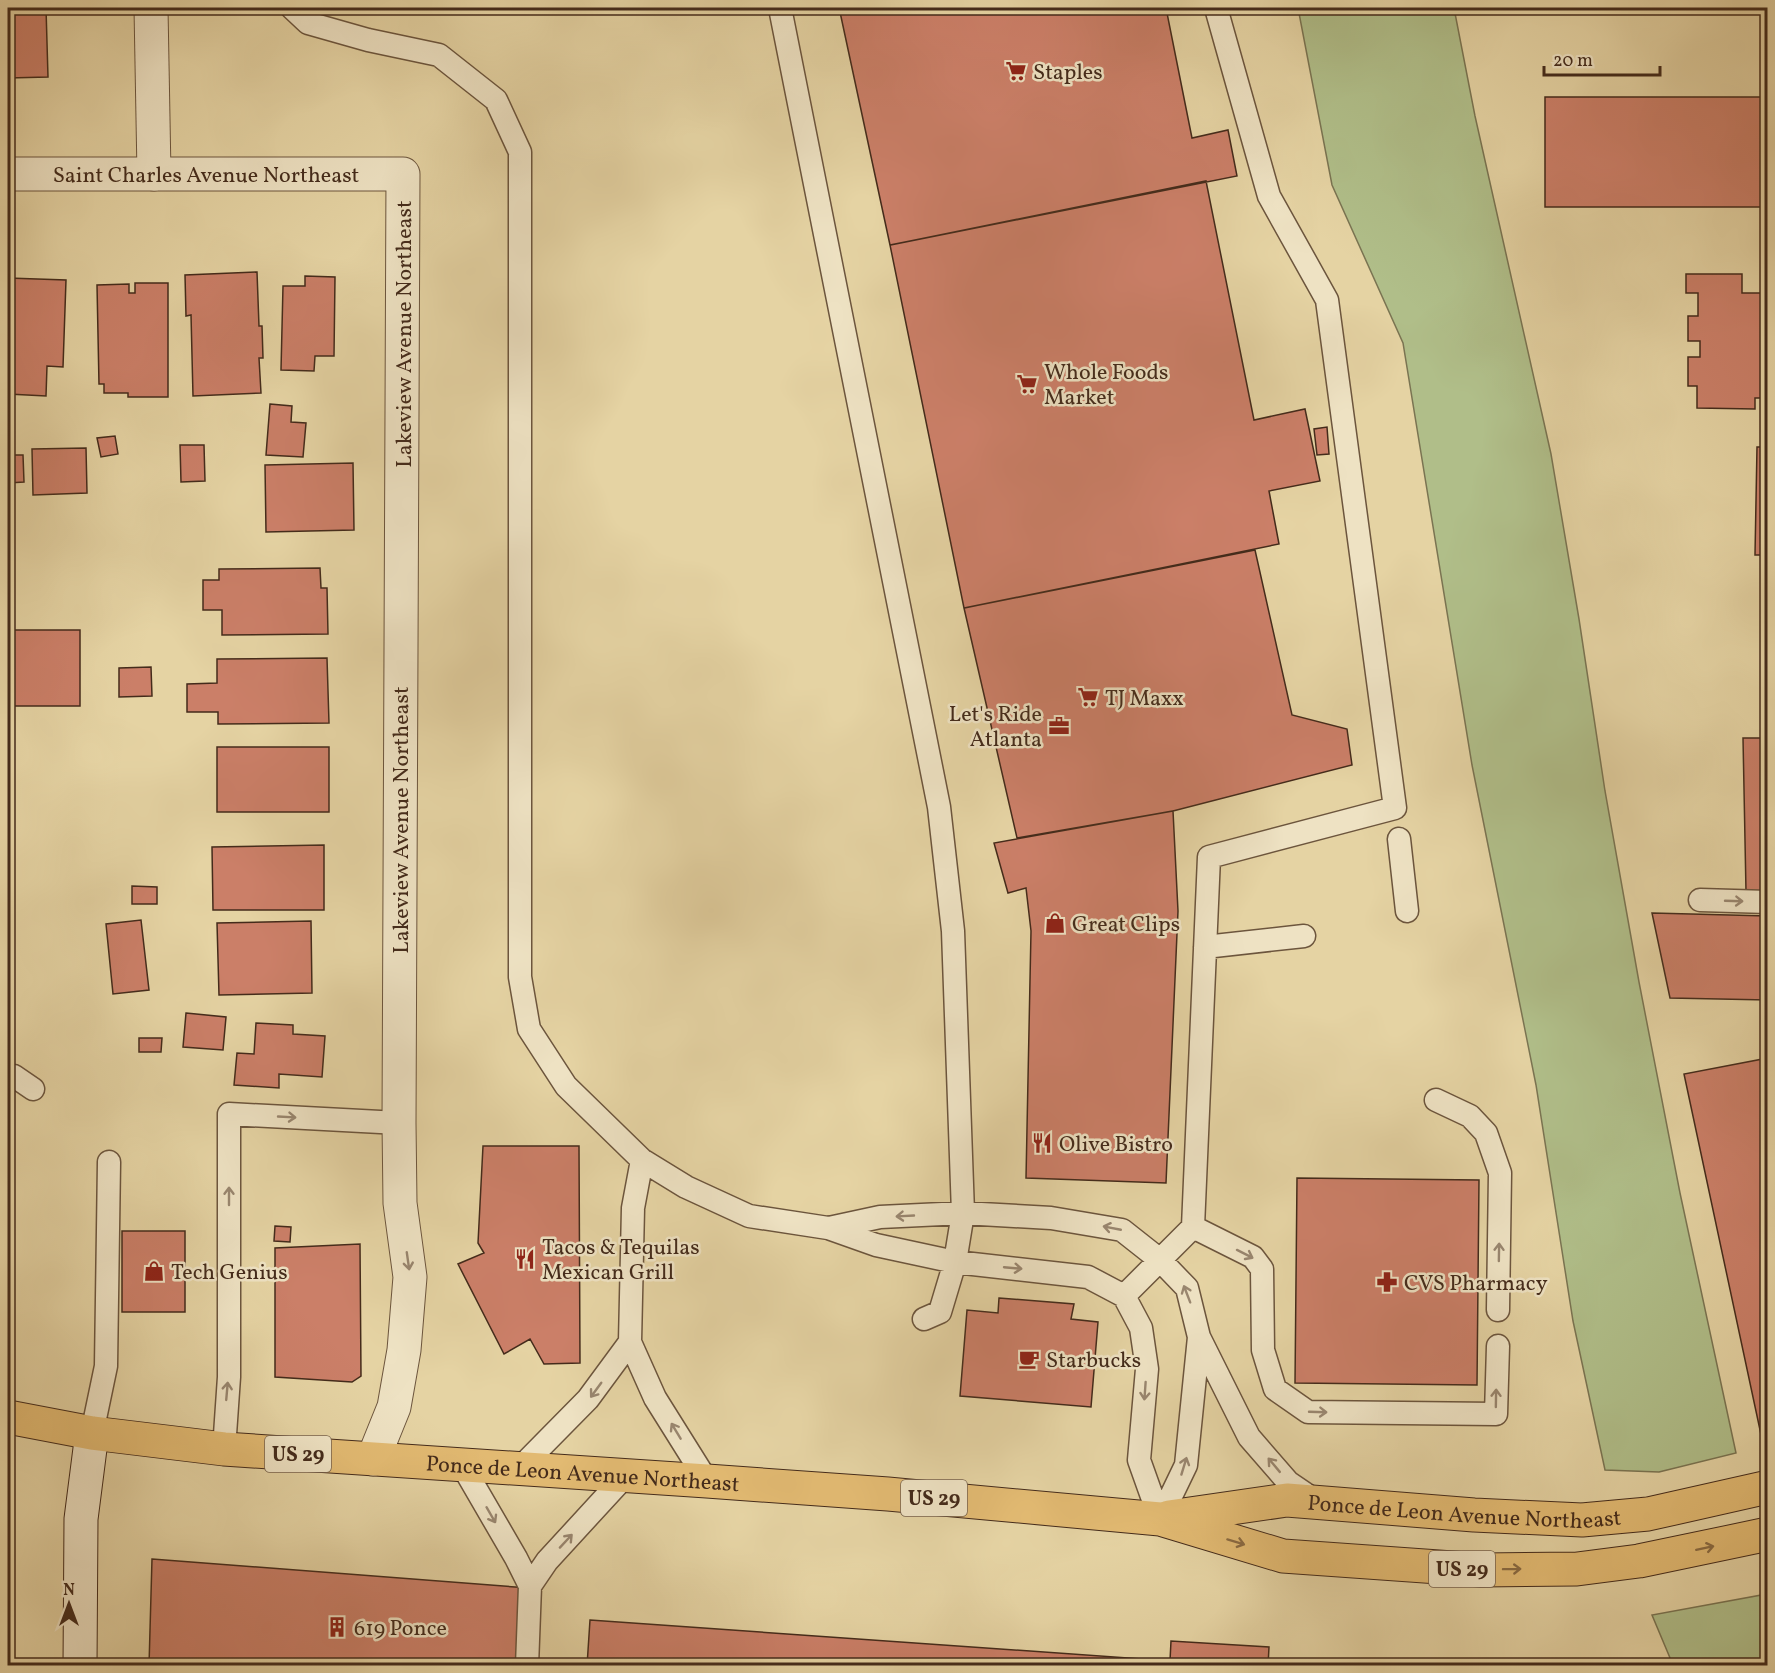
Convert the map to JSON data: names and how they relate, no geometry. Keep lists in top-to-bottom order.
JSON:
{
  "streets": {
    "highway": ["US 29", "Ponce de Leon Avenue Northeast"],
    "street": ["Saint Charles Avenue Northeast", "Lakeview Avenue Northeast"]
  },
  "crossings": [
    ["Saint Charles Avenue Northeast", "Lakeview Avenue Northeast"],
    ["Lakeview Avenue Northeast", "Ponce de Leon Avenue Northeast"]
  ],
  "places": {
    "supermarket": ["Staples", "Whole Foods Market", "TJ Maxx"],
    "office": ["Let's Ride Atlanta"],
    "shop": ["Great Clips", "Tech Genius"],
    "restaurant": ["Olive Bistro", "Tacos & Tequilas Mexican Grill"],
    "pharmacy": ["CVS Pharmacy"],
    "cafe": ["Starbucks"],
    "building": ["619 Ponce"]
  },
  "scale_bar": "20 m",
  "north": "top"
}
